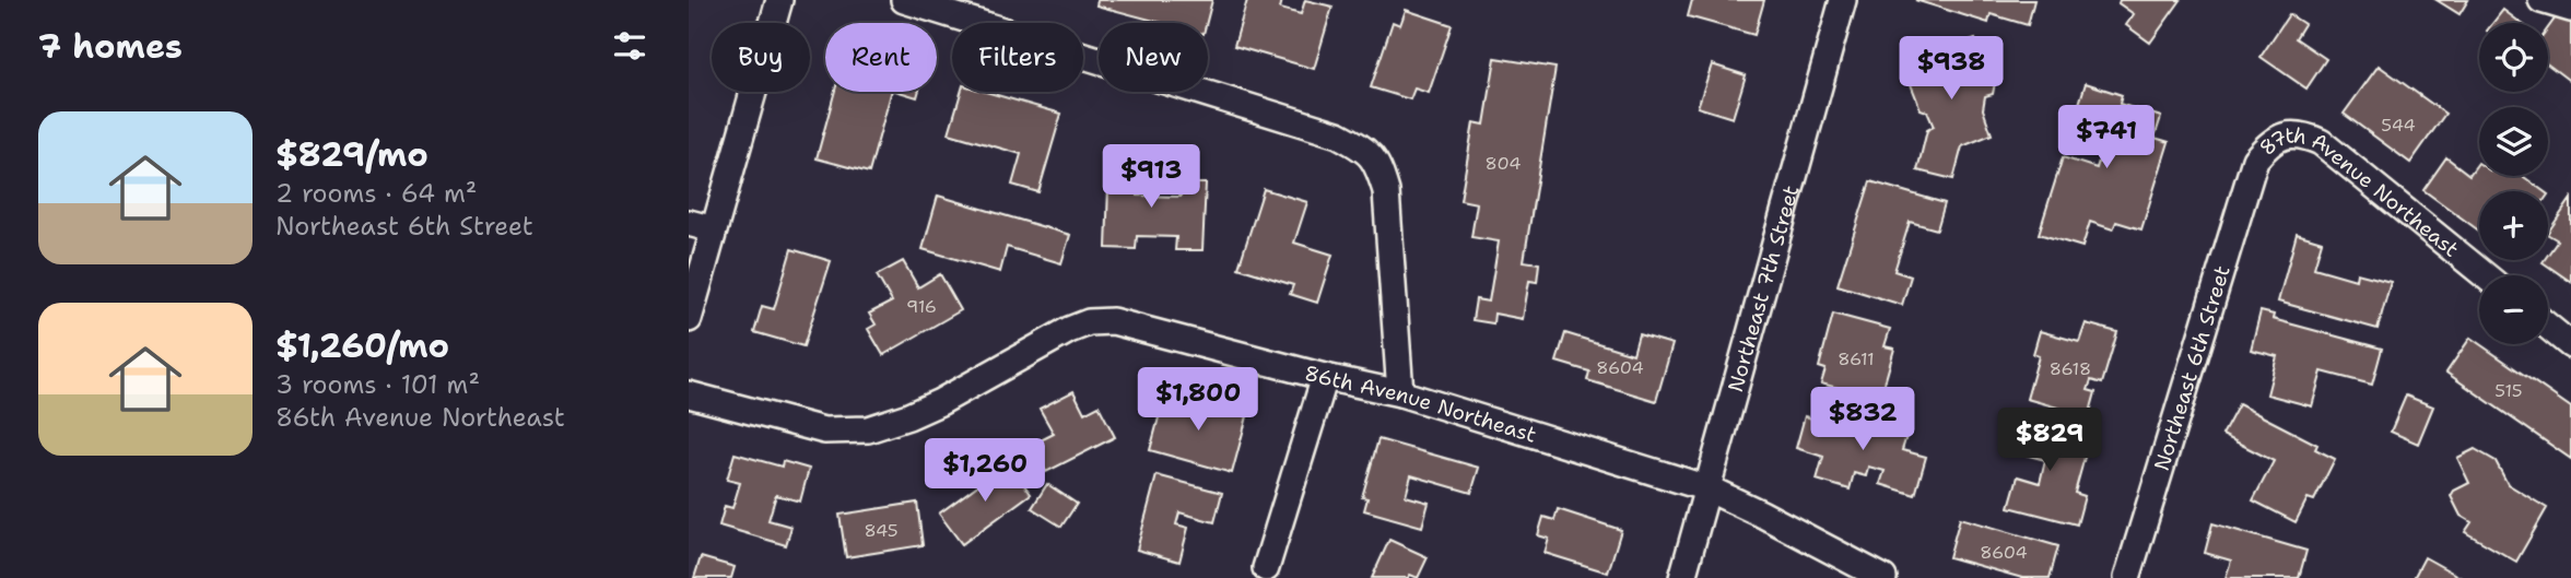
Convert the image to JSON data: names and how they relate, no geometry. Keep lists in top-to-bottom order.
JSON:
{
  "streets": {
    "street": [
      "87th Avenue Northeast",
      "Northeast 7th Street",
      "Northeast 6th Street",
      "86th Avenue Northeast"
    ]
  },
  "crossings": [
    ["87th Avenue Northeast", "Northeast 6th Street"],
    ["Northeast 7th Street", "86th Avenue Northeast"]
  ],
  "house_numbers": [
    "544",
    "804",
    "916",
    "8611",
    "8604",
    "8618",
    "515",
    "845",
    "8604"
  ],
  "page": {
    "heading": "7 homes",
    "map_buttons": ["+", "−"],
    "chip": [
      "Buy",
      "Rent",
      "Filters",
      "New"
    ],
    "price": [
      "$938",
      "$741",
      "$913",
      "$1,800",
      "$832",
      "$829",
      "$1,260"
    ],
    "list": [
      {
        "name": "$829/mo",
        "note": "2 rooms · 64 m² · Northeast 6th Street"
      },
      {
        "name": "$1,260/mo",
        "note": "3 rooms · 101 m² · 86th Avenue Northeast"
      }
    ]
  }
}
